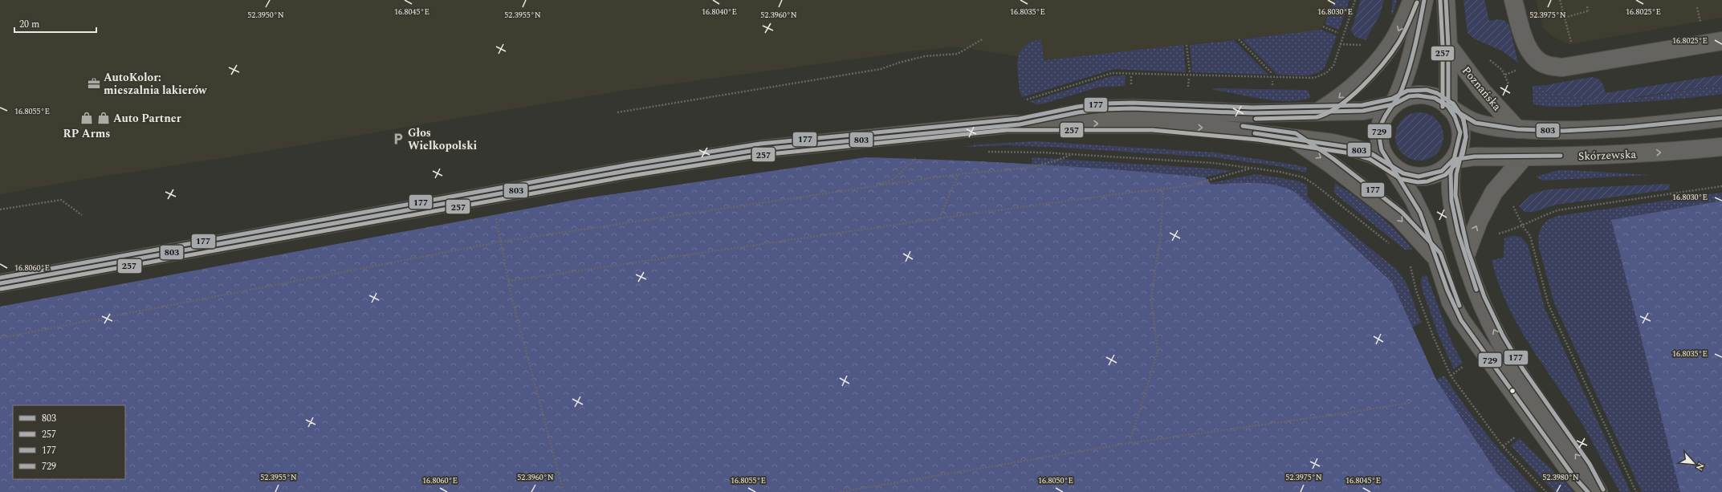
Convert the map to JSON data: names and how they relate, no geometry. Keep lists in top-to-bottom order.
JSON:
{
  "streets": {
    "street": ["Poznańska", "Skórzewska"]
  },
  "crossings": [
    ["Poznańska", "Skórzewska"]
  ],
  "places": {
    "office": ["AutoKolor: mieszalnia lakierów"],
    "shop": ["RP Arms", "Auto Partner"],
    "parking": ["Głos Wielkopolski"]
  },
  "lines": [
    "transit line 257",
    "transit line 729",
    "transit line 177",
    "transit line 803"
  ],
  "legend": [
    "803",
    "257",
    "177",
    "729"
  ],
  "scale_bar": "20 m",
  "north": "bottom right",
  "coordinates": [
    "16.8025°E",
    "16.8045°E",
    "16.8040°E",
    "16.8035°E",
    "16.8030°E",
    "52.3950°N",
    "52.3955°N",
    "52.3960°N",
    "52.3975°N",
    "16.8055°E",
    "16.8060°E",
    "52.3980°N",
    "16.8050°E"
  ]
}
